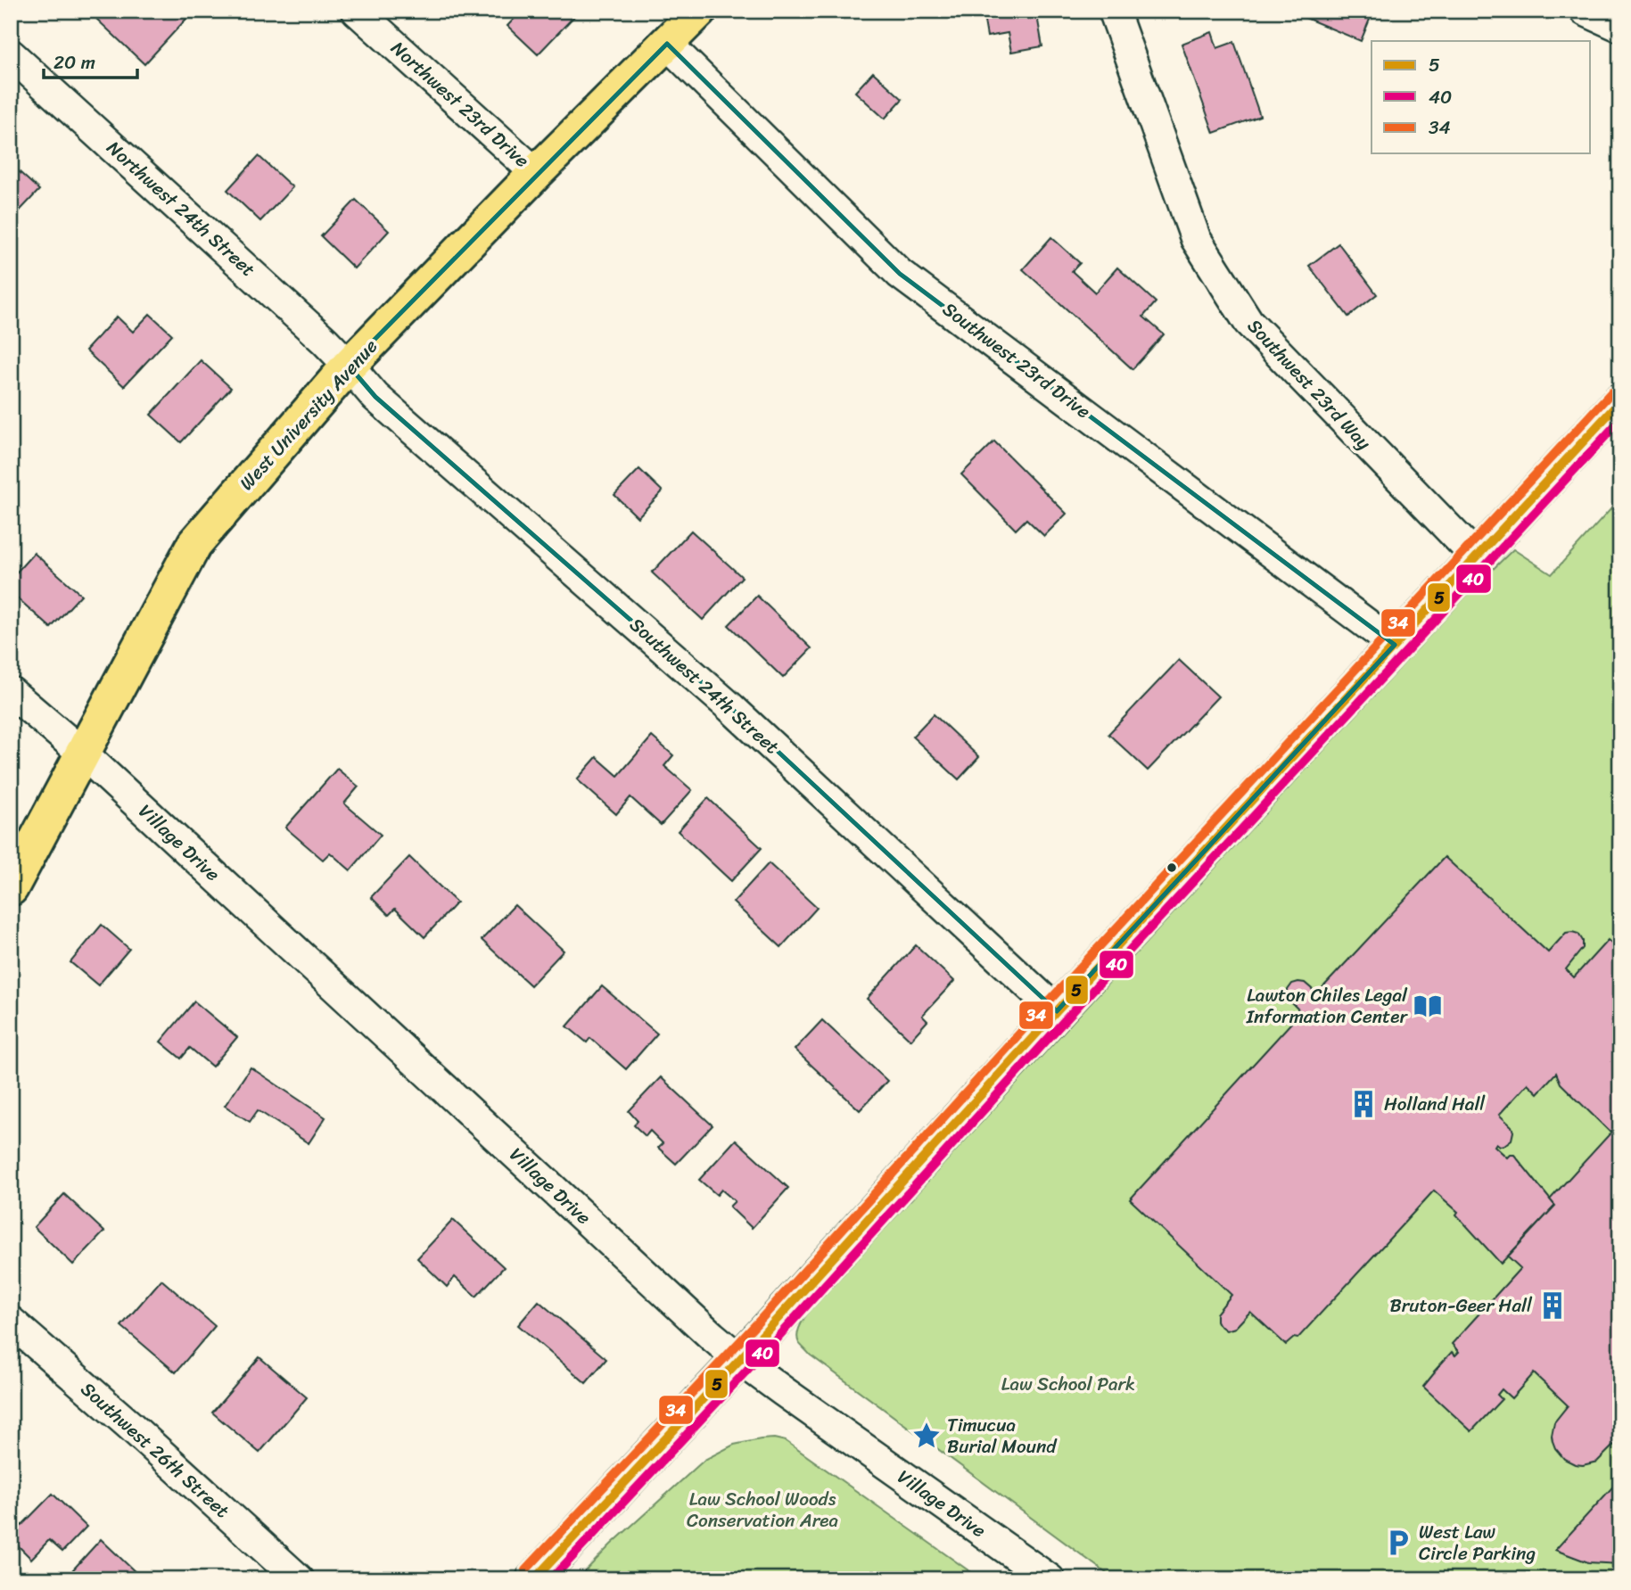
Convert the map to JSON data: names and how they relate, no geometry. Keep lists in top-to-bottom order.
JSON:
{
  "streets": {
    "main road": ["West University Avenue"],
    "street": [
      "Northwest 23rd Drive",
      "Northwest 24th Street",
      "Southwest 23rd Drive",
      "Southwest 23rd Way",
      "Southwest 24th Street",
      "Village Drive",
      "Southwest 26th Street"
    ]
  },
  "crossings": [
    ["Northwest 23rd Drive", "West University Avenue"],
    ["Northwest 24th Street", "West University Avenue"],
    ["Northwest 24th Street", "Southwest 24th Street"],
    ["Southwest 23rd Drive", "West University Avenue"],
    ["West University Avenue", "Southwest 24th Street"],
    ["West University Avenue", "Village Drive"]
  ],
  "parks": ["Law School Park", "Law School Woods Conservation Area"],
  "places": {
    "library": ["Lawton Chiles Legal Information Center"],
    "building": ["Holland Hall", "Bruton-Geer Hall"],
    "place": ["Timucua Burial Mound"],
    "parking": ["West Law Circle Parking"]
  },
  "lines": ["transit line 34", "transit line 5", "transit line 40"],
  "legend": ["5", "40", "34"],
  "scale_bar": "20 m"
}
